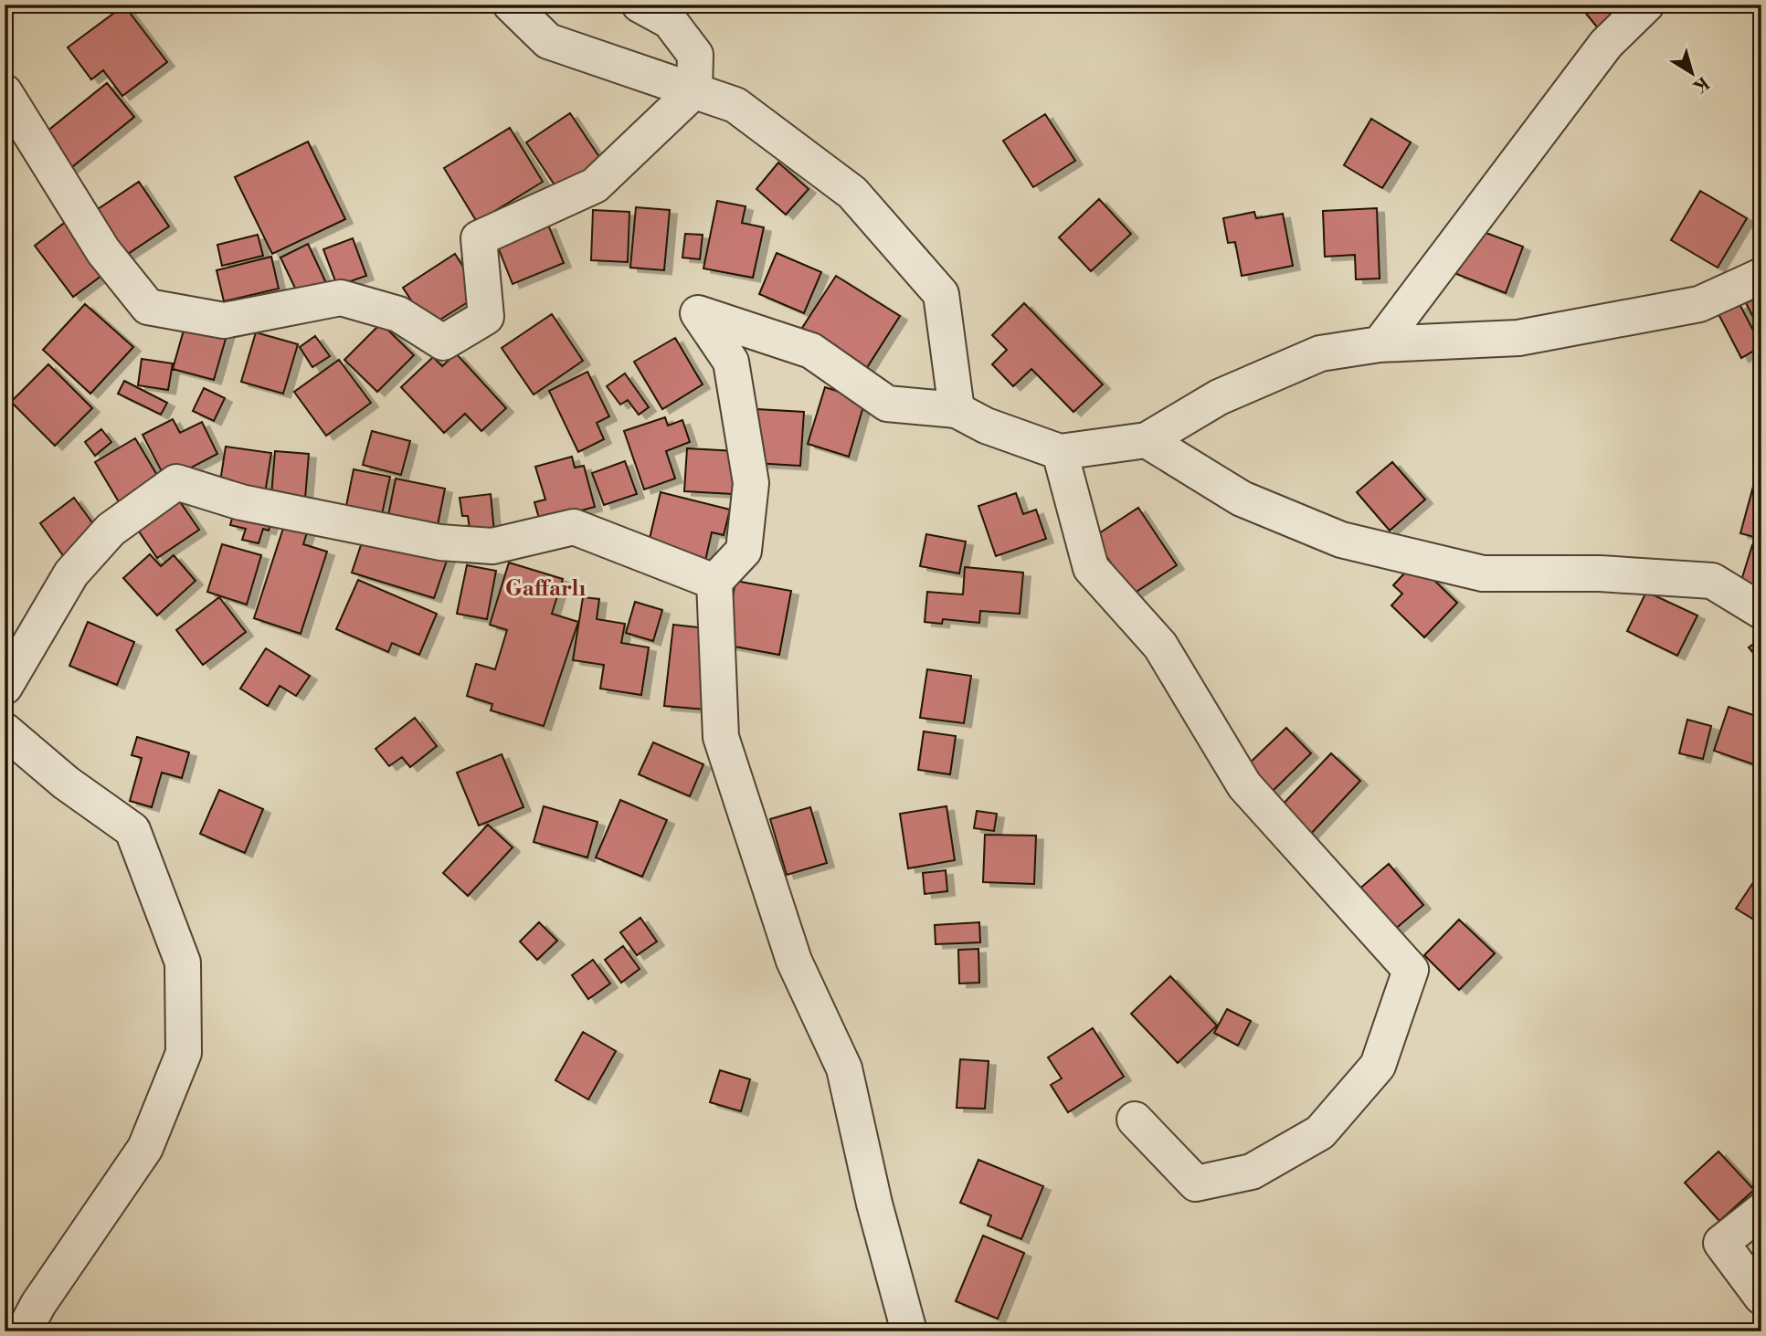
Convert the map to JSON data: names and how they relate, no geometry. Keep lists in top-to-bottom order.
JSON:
{
  "districts": ["Gaffarlı"],
  "north": "bottom right"
}
